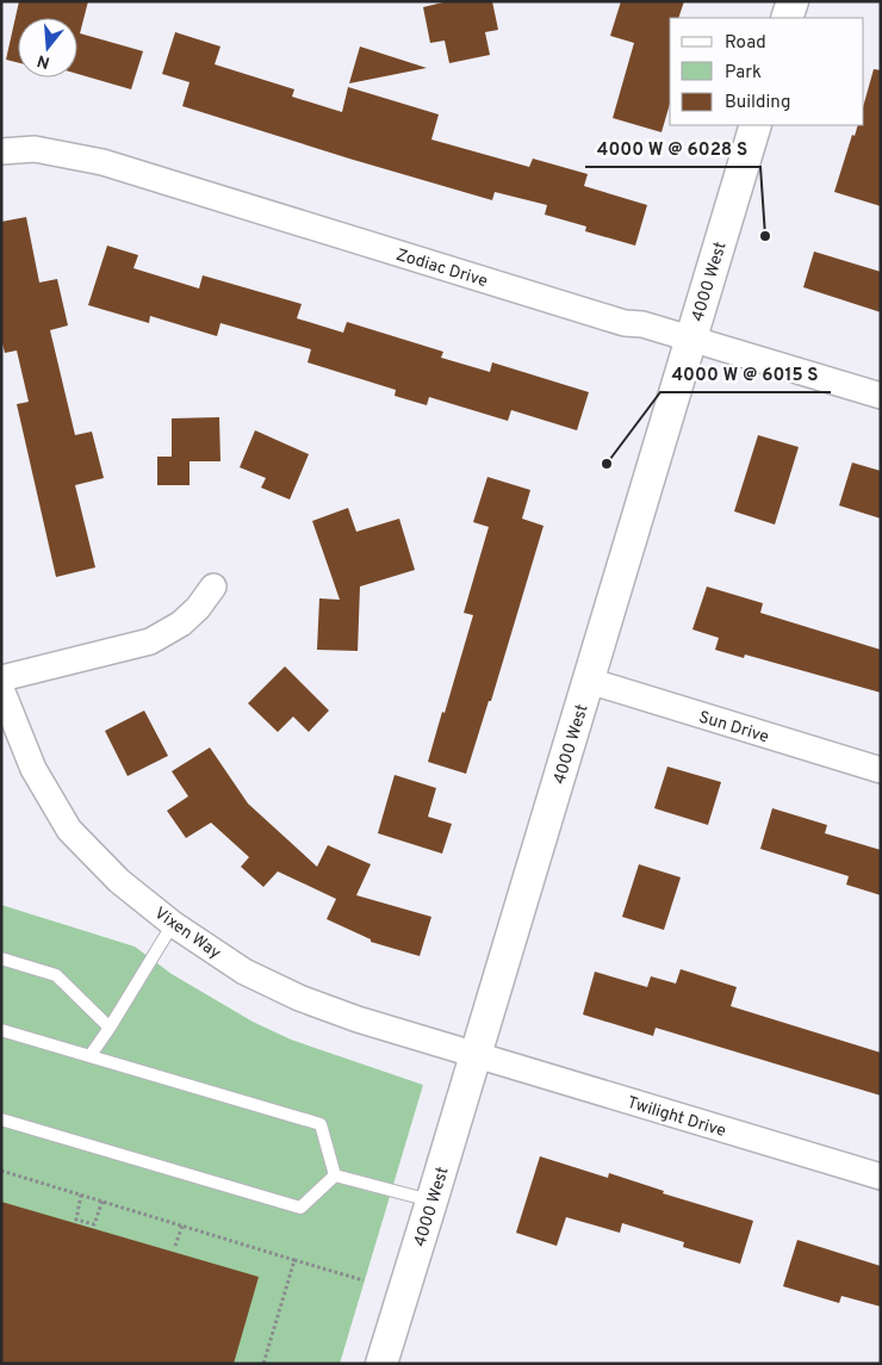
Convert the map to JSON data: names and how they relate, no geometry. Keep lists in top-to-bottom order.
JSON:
{
  "streets": {
    "street": [
      "Zodiac Drive",
      "4000 West",
      "Sun Drive",
      "Vixen Way",
      "Twilight Drive"
    ]
  },
  "crossings": [
    ["Zodiac Drive", "4000 West"],
    ["4000 West", "Sun Drive"],
    ["4000 West", "Vixen Way"],
    ["4000 West", "Twilight Drive"],
    ["Vixen Way", "Twilight Drive"]
  ],
  "places": ["4000 W @ 6028 S", "4000 W @ 6015 S"],
  "legend": ["Road", "Park", "Building"],
  "north": "bottom"
}
